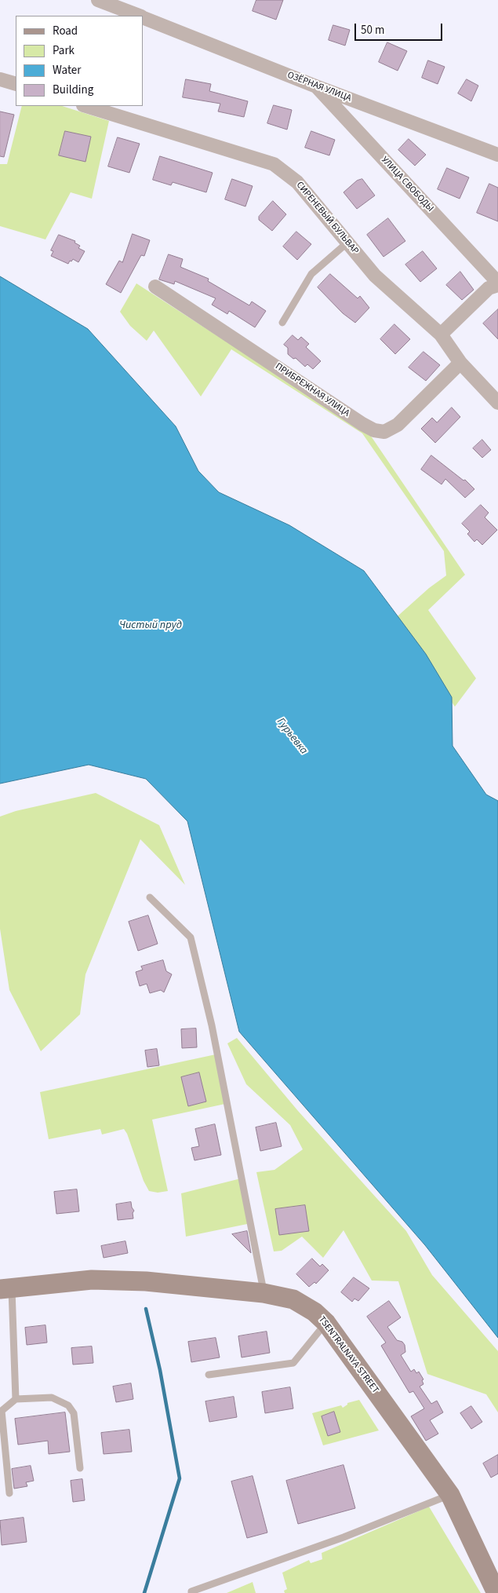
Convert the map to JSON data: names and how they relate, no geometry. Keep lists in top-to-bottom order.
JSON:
{
  "streets": {
    "main road": ["TSENTRALNAYA STREET"],
    "street": [
      "ОЗЁРНАЯ УЛИЦА",
      "УЛИЦА СВОБОДЫ",
      "СИРЕНЕВЫЙ БУЛЬВАР",
      "ПРИБРЕЖНАЯ УЛИЦА"
    ]
  },
  "crossings": [
    ["ОЗЁРНАЯ УЛИЦА", "УЛИЦА СВОБОДЫ"],
    ["СИРЕНЕВЫЙ БУЛЬВАР", "ПРИБРЕЖНАЯ УЛИЦА"]
  ],
  "water": ["Чистый пруд", "Гурьевка"],
  "legend": [
    "Road",
    "Park",
    "Water",
    "Building"
  ],
  "scale_bar": "50 m"
}
